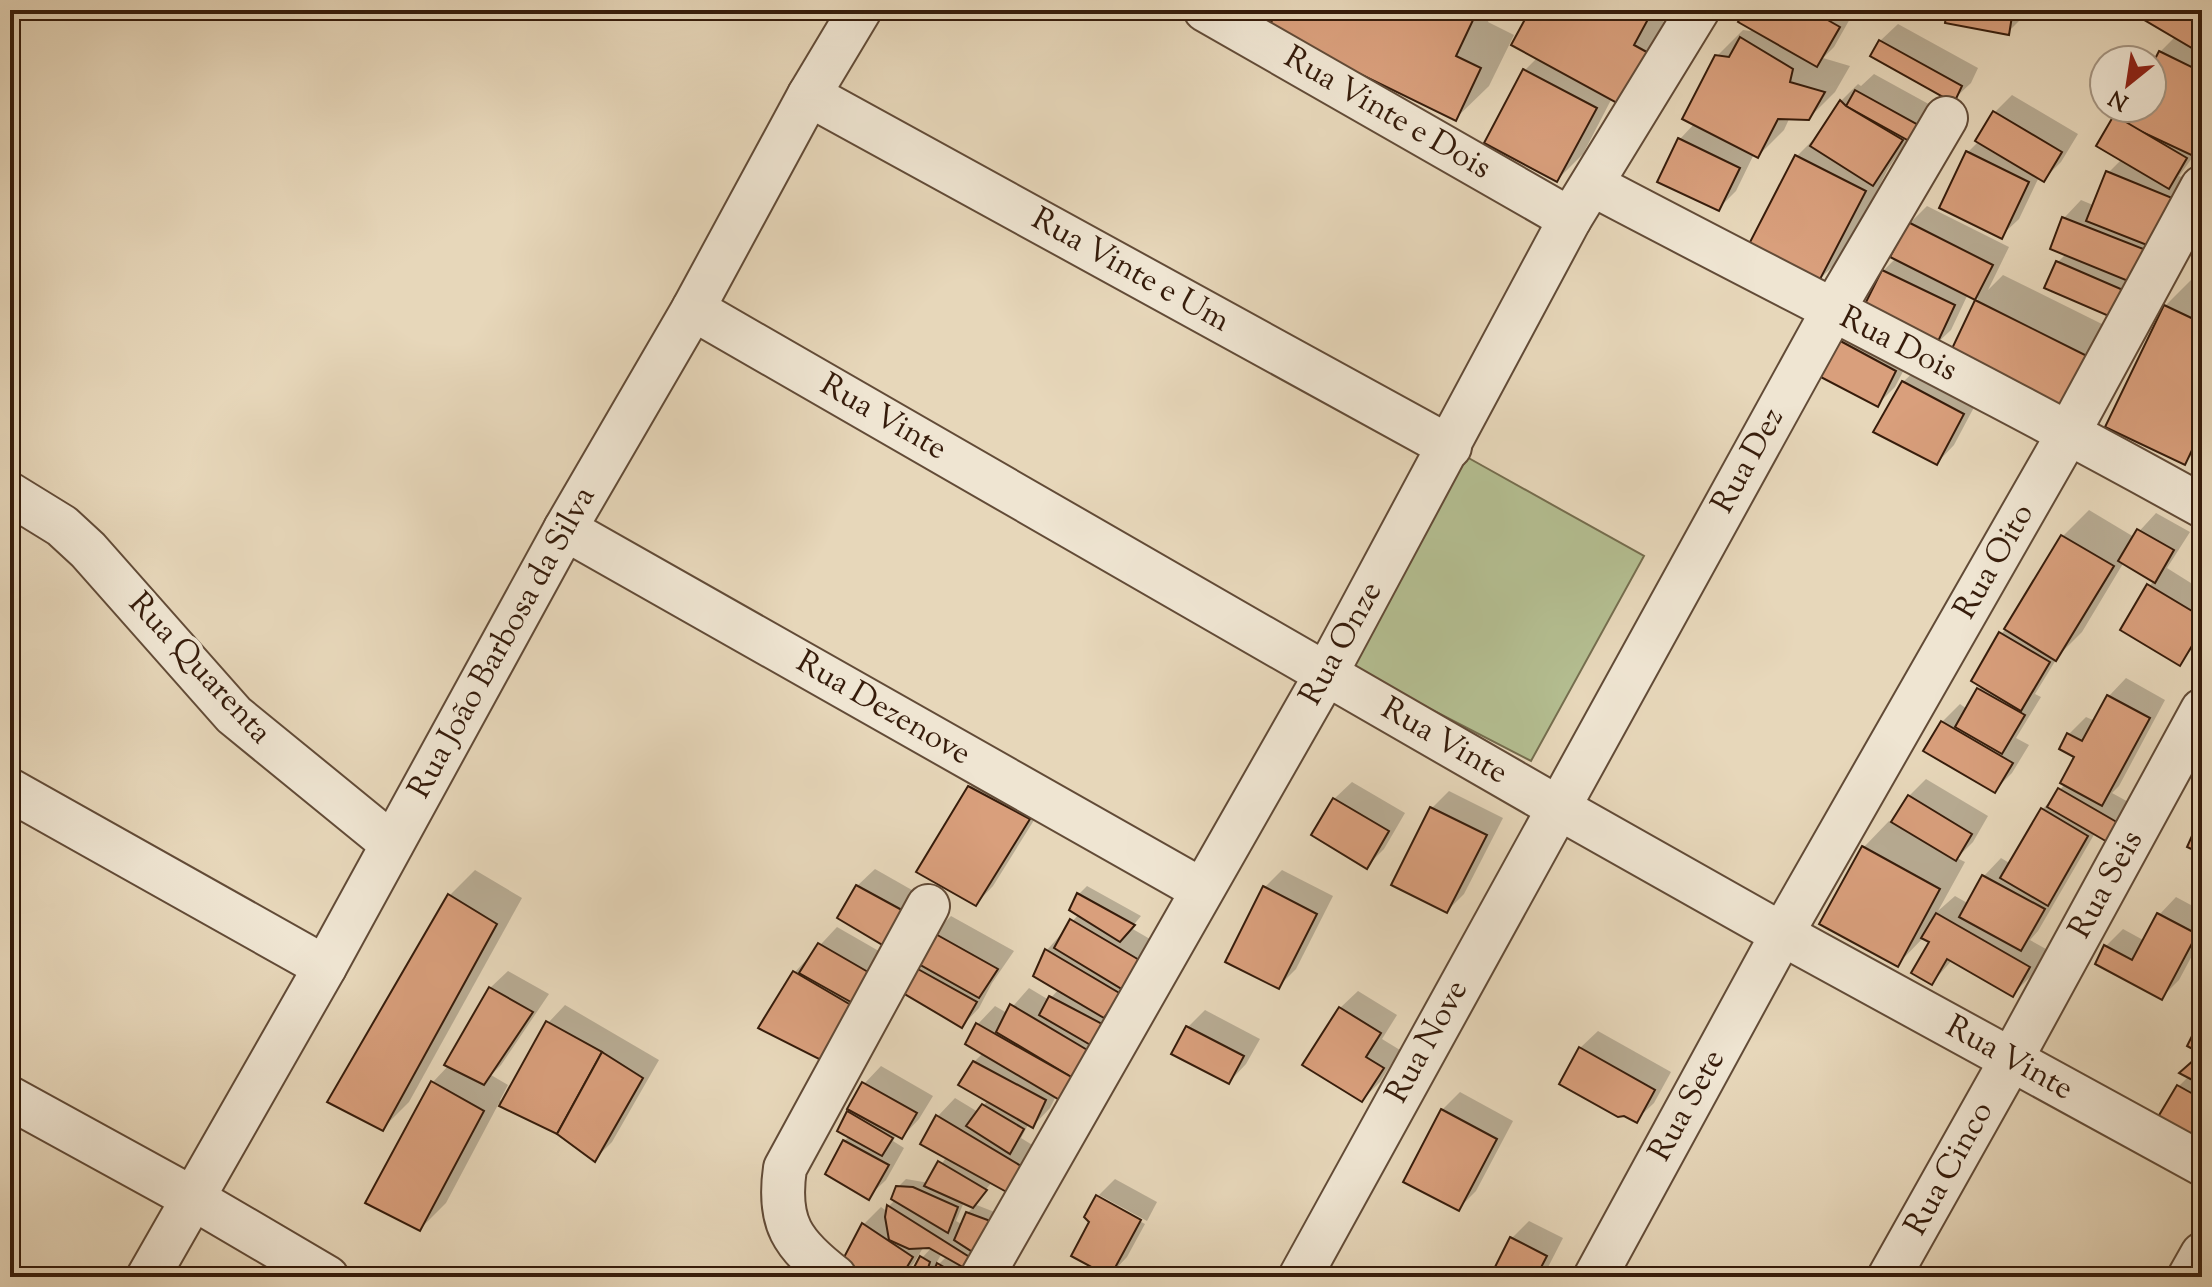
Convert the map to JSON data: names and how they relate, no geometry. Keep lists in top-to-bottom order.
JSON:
{
  "streets": {
    "street": [
      "Rua Vinte e Dois",
      "Rua Vinte e Um",
      "Rua Dois",
      "Rua Vinte",
      "Rua Dez",
      "Rua Oito",
      "Rua João Barbosa da Silva",
      "Rua Onze",
      "Rua Quarenta",
      "Rua Dezenove",
      "Rua Seis",
      "Rua Nove",
      "Rua Sete",
      "Rua Cinco"
    ]
  },
  "crossings": [
    ["Rua Vinte e Dois", "Rua Onze"],
    ["Rua Vinte e Um", "Rua João Barbosa da Silva"],
    ["Rua Vinte e Um", "Rua Onze"],
    ["Rua Dois", "Rua Dez"],
    ["Rua Dois", "Rua Oito"],
    ["Rua Dois", "Rua Onze"],
    ["Rua Vinte", "Rua Dez"],
    ["Rua Vinte", "Rua Oito"],
    ["Rua Vinte", "Rua João Barbosa da Silva"],
    ["Rua Vinte", "Rua Onze"],
    ["Rua Vinte", "Rua Seis"],
    ["Rua Vinte", "Rua Nove"],
    ["Rua Vinte", "Rua Sete"],
    ["Rua Vinte", "Rua Cinco"],
    ["Rua Dez", "Rua Nove"],
    ["Rua Oito", "Rua Sete"],
    ["Rua João Barbosa da Silva", "Rua Quarenta"],
    ["Rua João Barbosa da Silva", "Rua Dezenove"],
    ["Rua Onze", "Rua Dezenove"],
    ["Rua Seis", "Rua Cinco"]
  ],
  "north": "bottom left"
}
